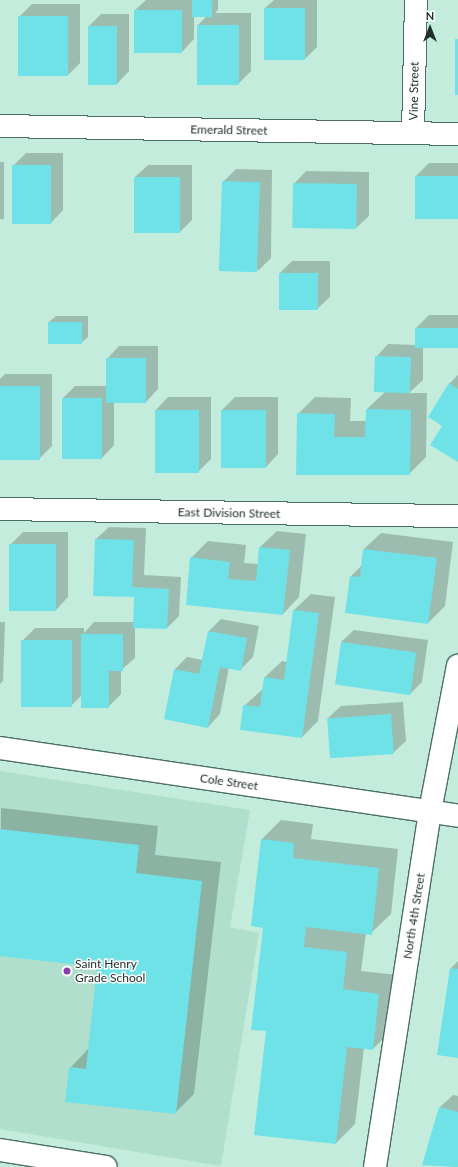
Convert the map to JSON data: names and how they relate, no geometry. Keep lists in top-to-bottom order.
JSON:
{
  "streets": {
    "street": [
      "Vine Street",
      "Emerald Street",
      "East Division Street",
      "Cole Street",
      "North 4th Street"
    ]
  },
  "crossings": [
    ["Vine Street", "Emerald Street"],
    ["Cole Street", "North 4th Street"]
  ],
  "places": ["Saint Henry Grade School"],
  "north": "top"
}
